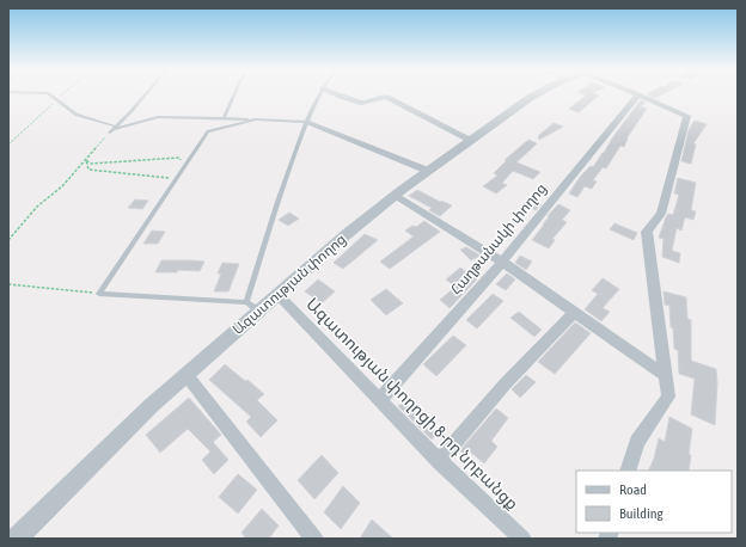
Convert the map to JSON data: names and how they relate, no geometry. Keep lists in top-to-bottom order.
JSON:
{
  "streets": {
    "street": ["Հաղթանակի փողոց", "Ազատության փողոց", "Ազատության փողոցի 8-րդ նրբանցք"]
  },
  "crossings": [
    ["Հաղթանակի փողոց", "Ազատության փողոցի 8-րդ նրբանցք"],
    ["Ազատության փողոց", "Ազատության փողոցի 8-րդ նրբանցք"]
  ],
  "legend": ["Road", "Building"]
}
